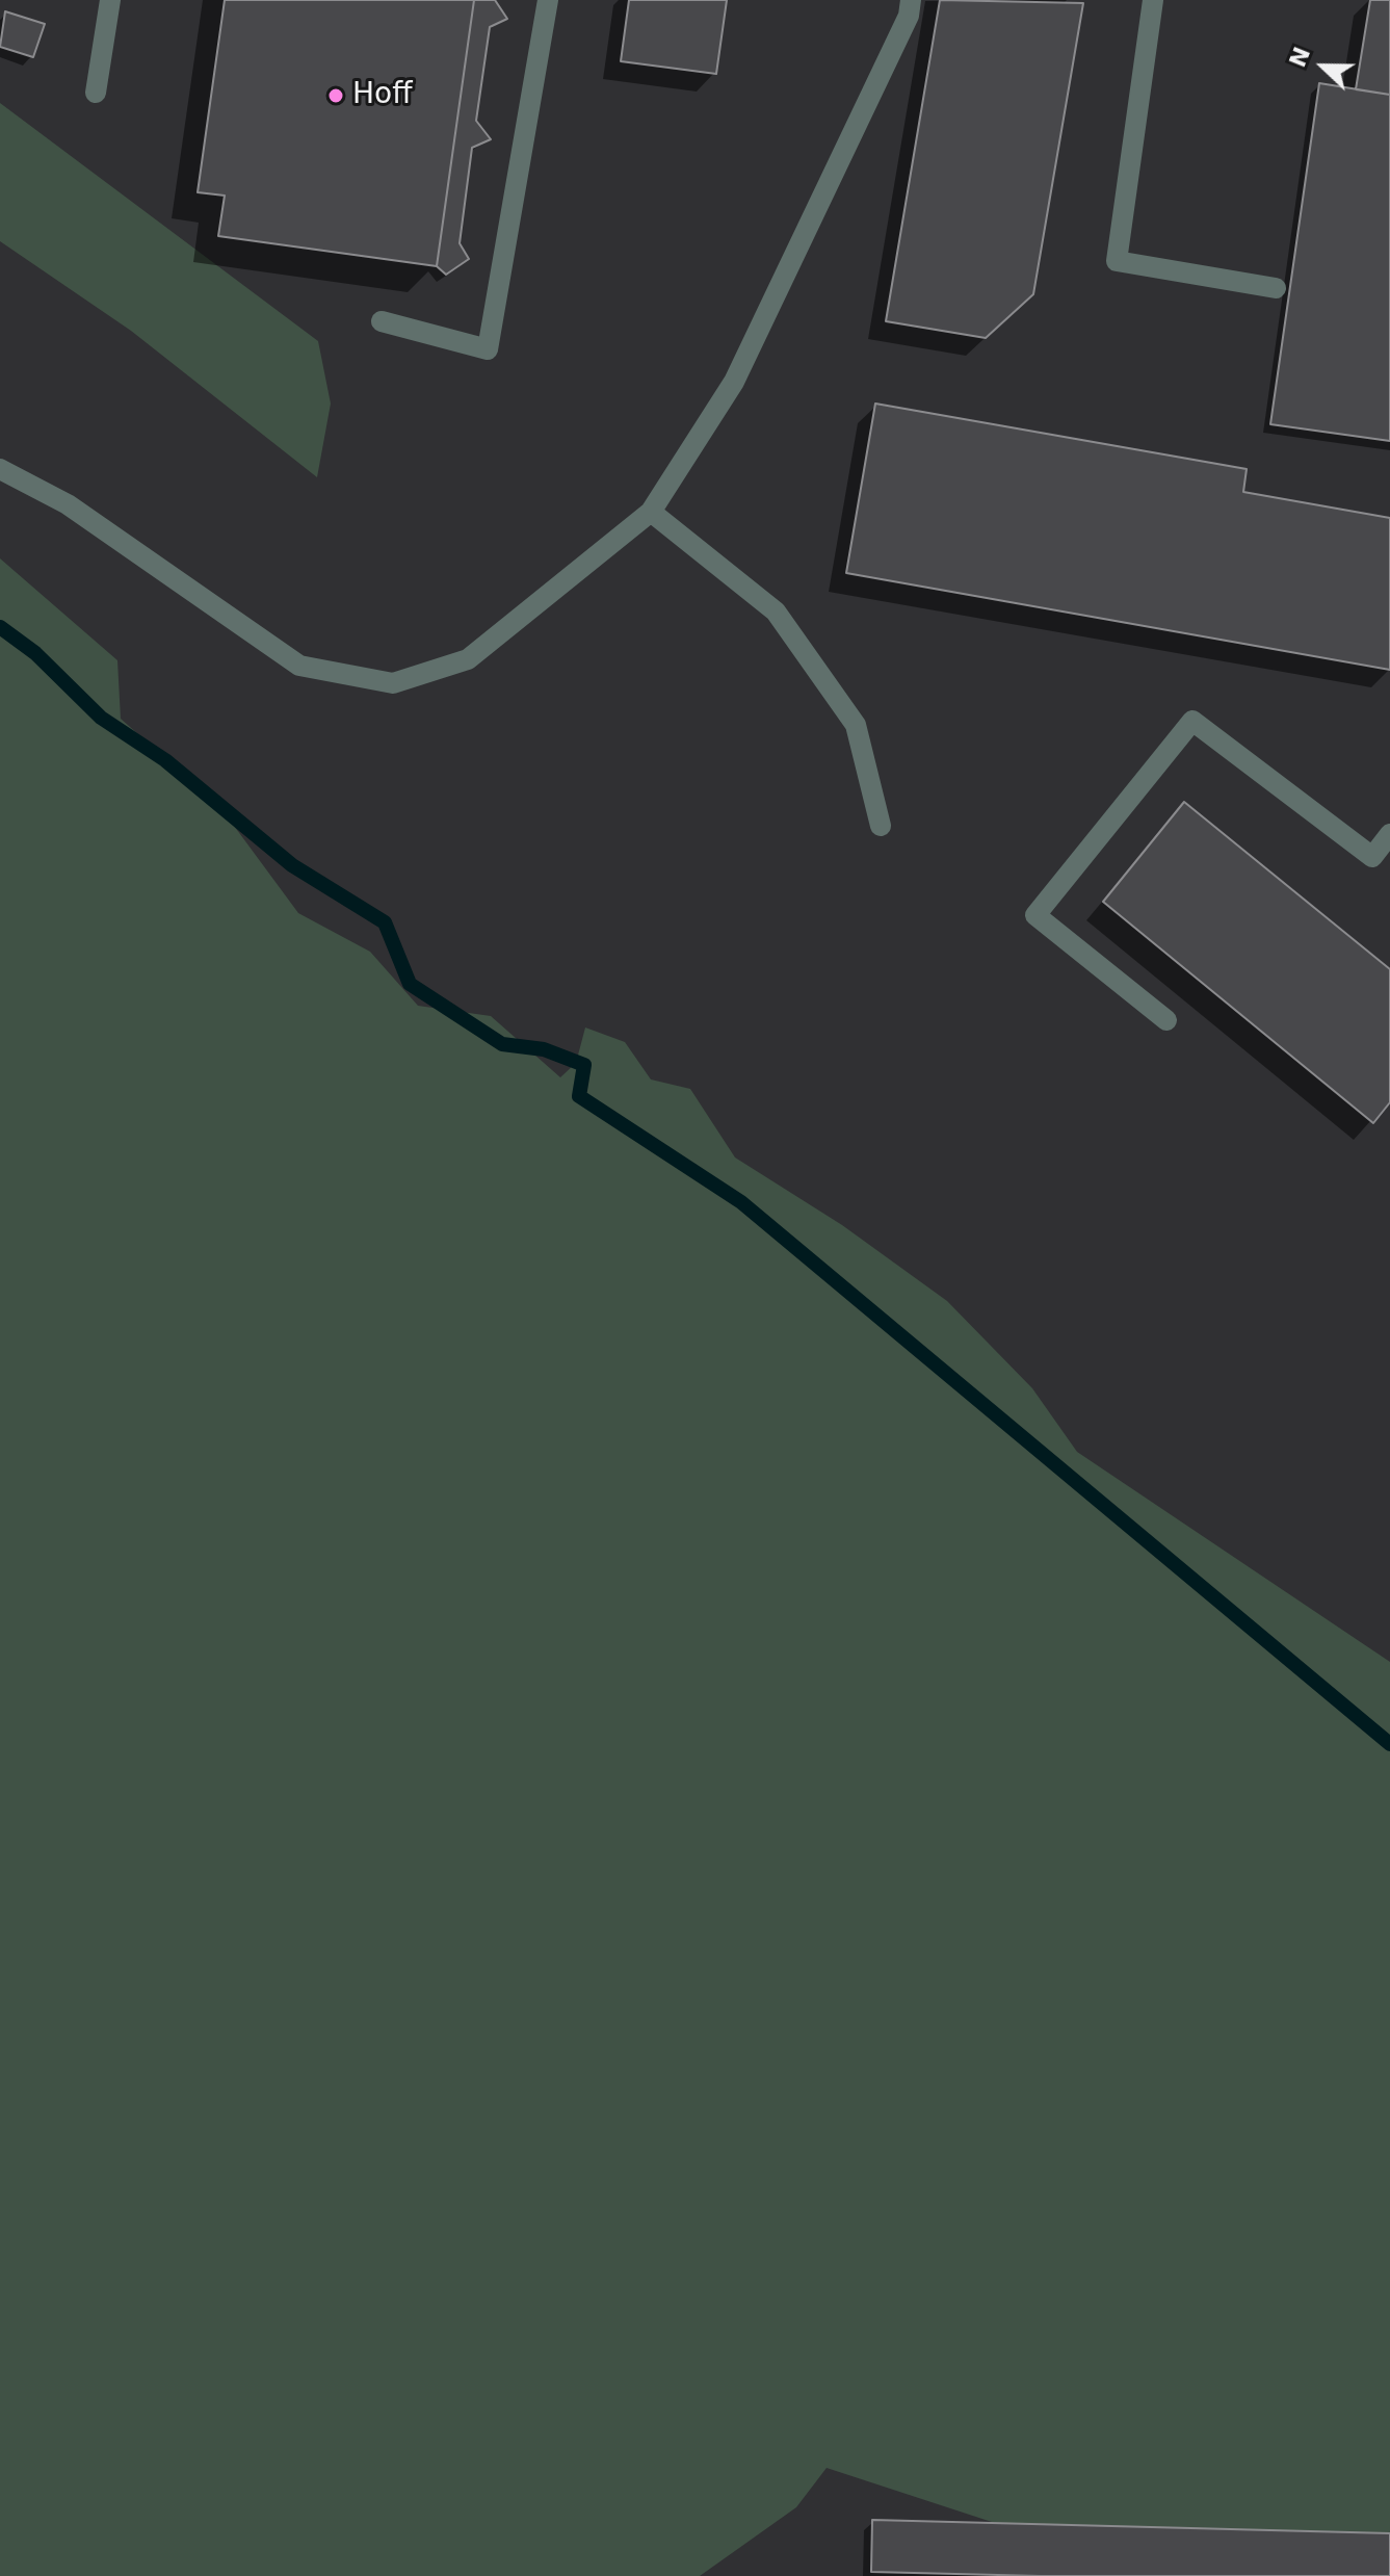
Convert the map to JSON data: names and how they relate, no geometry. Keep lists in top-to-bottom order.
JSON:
{
  "places": ["Hoff"],
  "north": "left"
}
